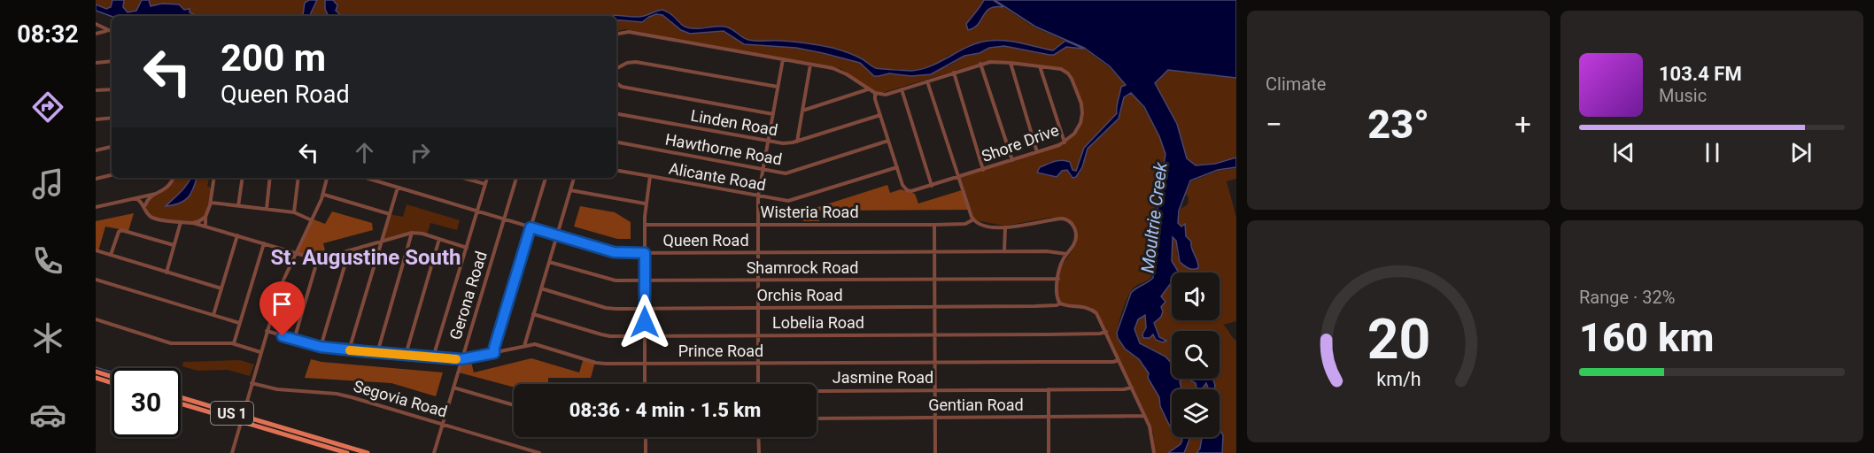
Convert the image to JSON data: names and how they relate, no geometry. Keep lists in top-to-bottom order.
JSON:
{
  "streets": {
    "main road": ["US 1"],
    "street": [
      "Linden Road",
      "Shore Drive",
      "Hawthorne Road",
      "Alicante Road",
      "Wisteria Road",
      "Queen Road",
      "Shamrock Road",
      "Gerona Road",
      "Orchis Road",
      "Lobelia Road",
      "Prince Road",
      "Jasmine Road",
      "Segovia Road",
      "Gentian Road"
    ]
  },
  "crossings": [
    ["Shore Drive", "Alicante Road"],
    ["Alicante Road", "Wisteria Road"],
    ["Alicante Road", "Queen Road"],
    ["Alicante Road", "Shamrock Road"],
    ["Alicante Road", "Orchis Road"],
    ["Alicante Road", "Lobelia Road"],
    ["Alicante Road", "Prince Road"],
    ["Queen Road", "Gerona Road"],
    ["Gerona Road", "Prince Road"],
    ["Gerona Road", "Segovia Road"]
  ],
  "districts": ["St. Augustine South"],
  "water": ["Moultrie Creek"],
  "page": {
    "tabs": "08:32",
    "tile": [
      "Climate",
      ["Range · 32%", "160 km"]
    ],
    "turn": ["200 m", "Queen Road"],
    "song": ["103.4 FM", "Music"],
    "heat": ["−", "23°", "+"],
    "limit": "30",
    "trip": "08:36 · 4 min · 1.5 km",
    "gauge": ["20", "km/h"]
  }
}
